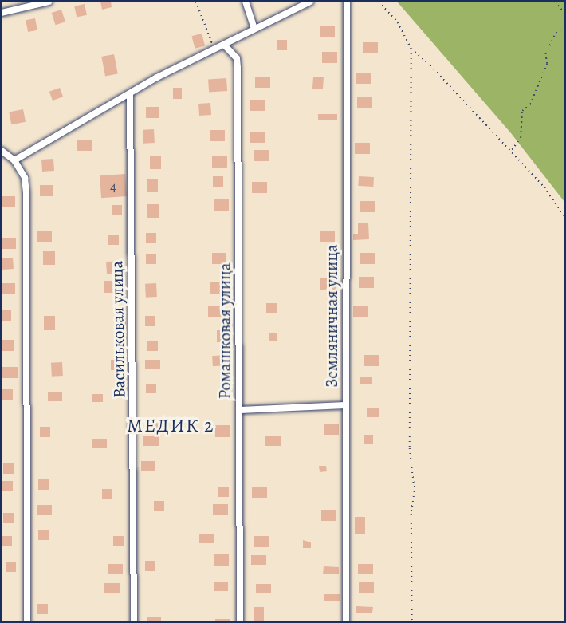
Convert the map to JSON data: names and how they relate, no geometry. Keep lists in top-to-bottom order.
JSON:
{
  "streets": {
    "street": ["Земляничная улица", "Васильковая улица", "Ромашковая улица"]
  },
  "districts": ["МЕДИК 2"],
  "house_numbers": ["4"]
}
